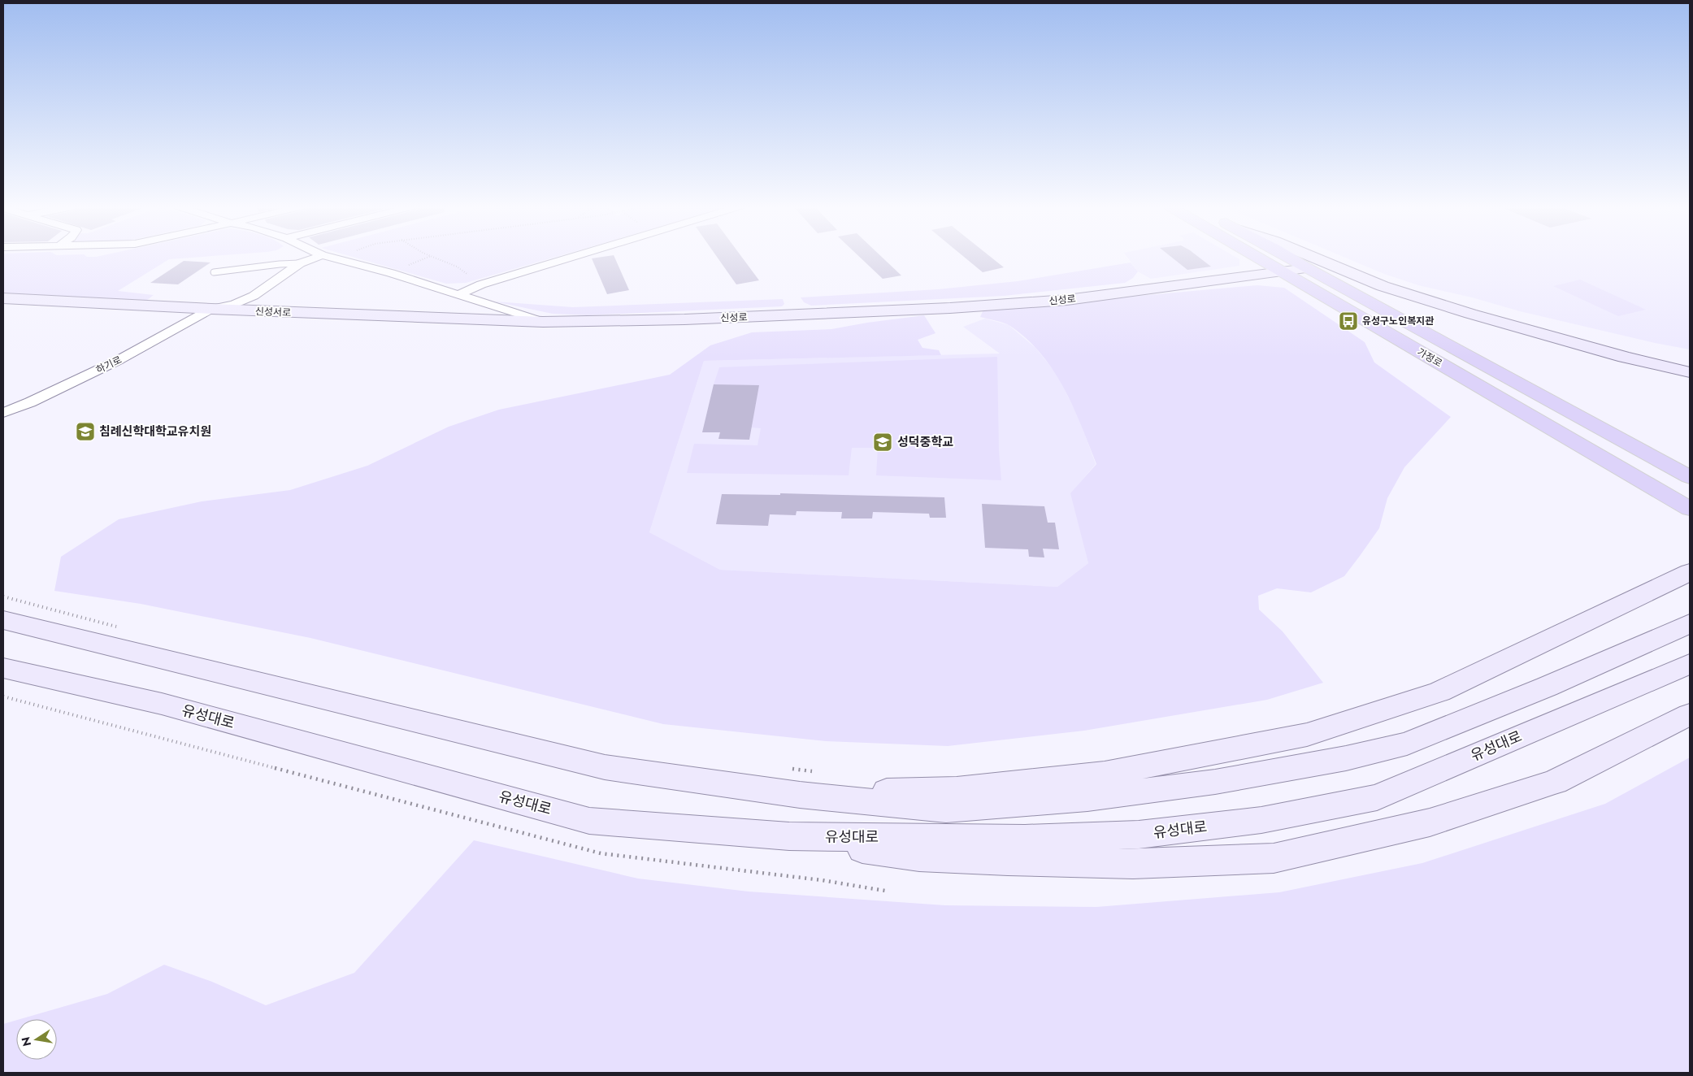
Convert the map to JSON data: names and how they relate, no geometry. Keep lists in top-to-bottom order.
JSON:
{
  "streets": {
    "main road": [
      "신성로",
      "신성서로",
      "가정로",
      "유성대로"
    ],
    "street": ["하기로"]
  },
  "crossings": [
    ["신성로", "신성서로"],
    ["신성로", "가정로"],
    ["신성서로", "하기로"]
  ],
  "places": {
    "bus stop": ["유성구노인복지관"],
    "school or university": ["침례신학대학교유치원", "성덕중학교"]
  },
  "north": "left"
}
